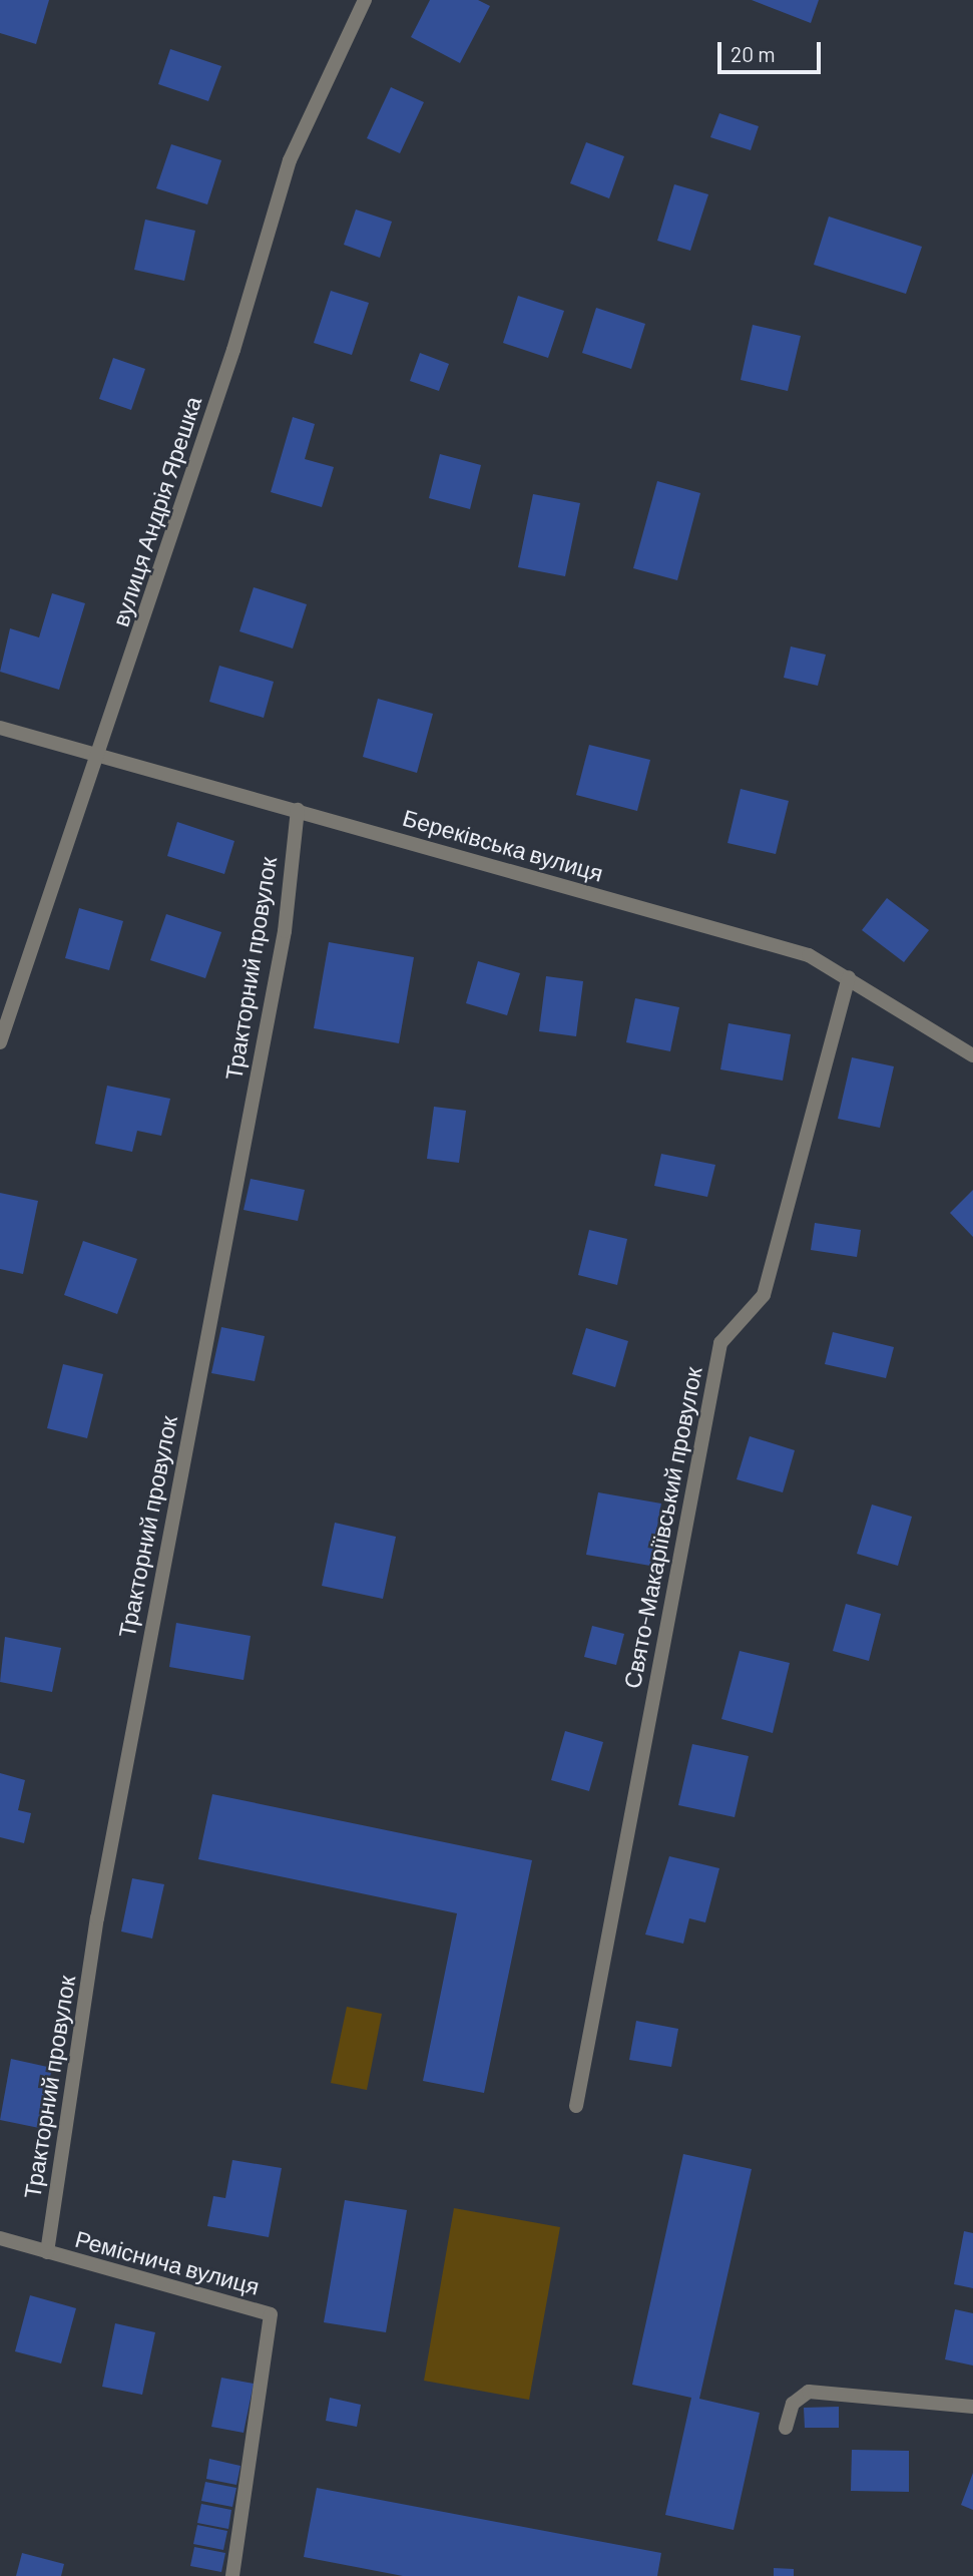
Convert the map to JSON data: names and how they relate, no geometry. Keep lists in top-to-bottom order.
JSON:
{
  "streets": {
    "street": [
      "вулиця Андрія Ярешка",
      "Береківська вулиця",
      "Тракторний провулок",
      "Свято-Макаріївський провулок",
      "Реміснича вулиця"
    ]
  },
  "crossings": [
    ["вулиця Андрія Ярешка", "Береківська вулиця"],
    ["Береківська вулиця", "Тракторний провулок"],
    ["Береківська вулиця", "Свято-Макаріївський провулок"],
    ["Тракторний провулок", "Реміснича вулиця"]
  ],
  "scale_bar": "20 m"
}
